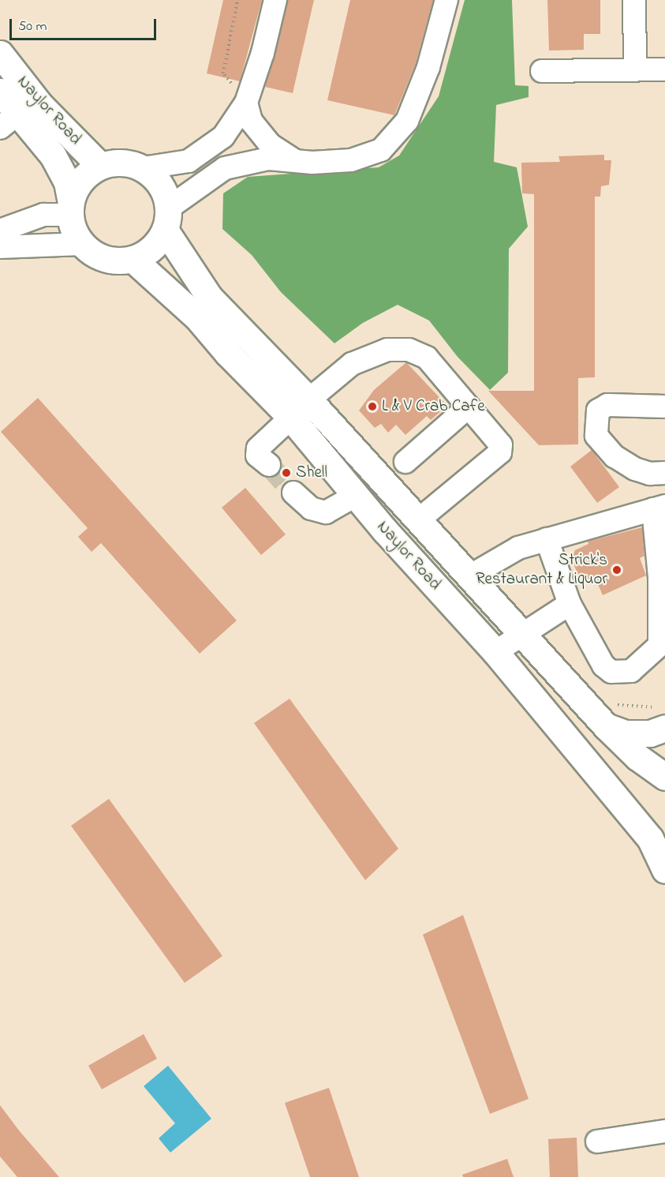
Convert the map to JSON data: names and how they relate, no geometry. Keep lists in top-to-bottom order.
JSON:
{
  "streets": {
    "main road": ["Naylor Road"]
  },
  "places": ["L & V Crab Cafe", "Shell", "Strick's Restaurant & Liquor"],
  "scale_bar": "50 m"
}
